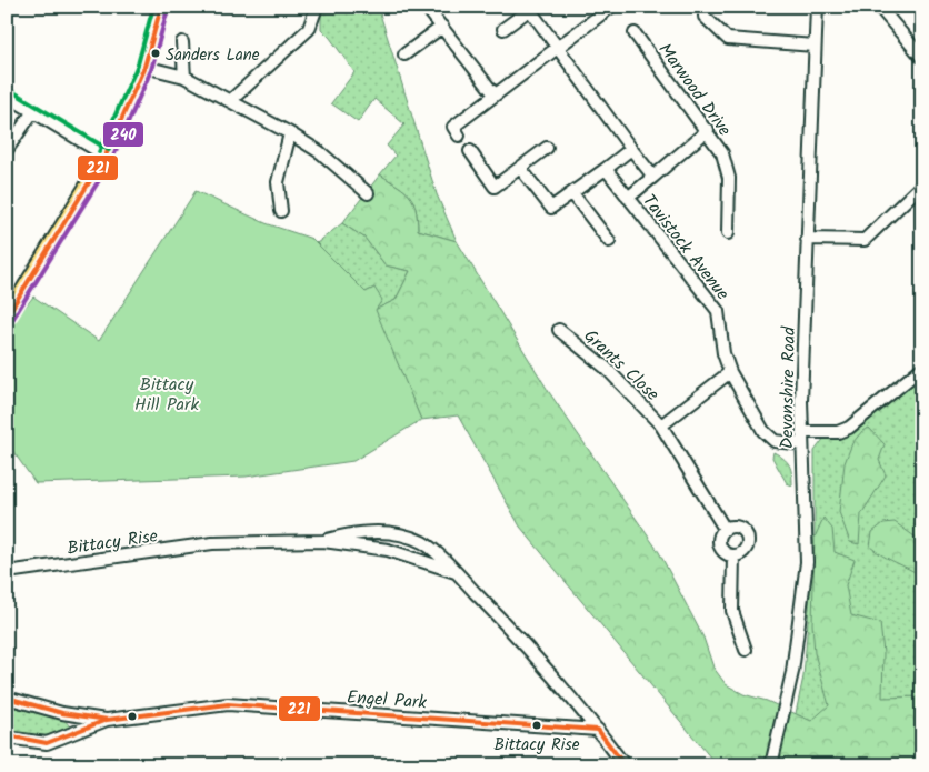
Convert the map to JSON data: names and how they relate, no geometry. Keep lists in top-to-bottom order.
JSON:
{
  "streets": {
    "street": [
      "Marwood Drive",
      "Tavistock Avenue",
      "Grants Close",
      "Devonshire Road",
      "Bittacy Rise",
      "Engel Park"
    ]
  },
  "crossings": [
    ["Tavistock Avenue", "Grants Close"],
    ["Tavistock Avenue", "Devonshire Road"],
    ["Bittacy Rise", "Engel Park"]
  ],
  "parks": ["Bittacy Hill Park"],
  "places": ["Sanders Lane", "Bittacy Rise"],
  "lines": ["transit line 221", "transit line 240"]
}
